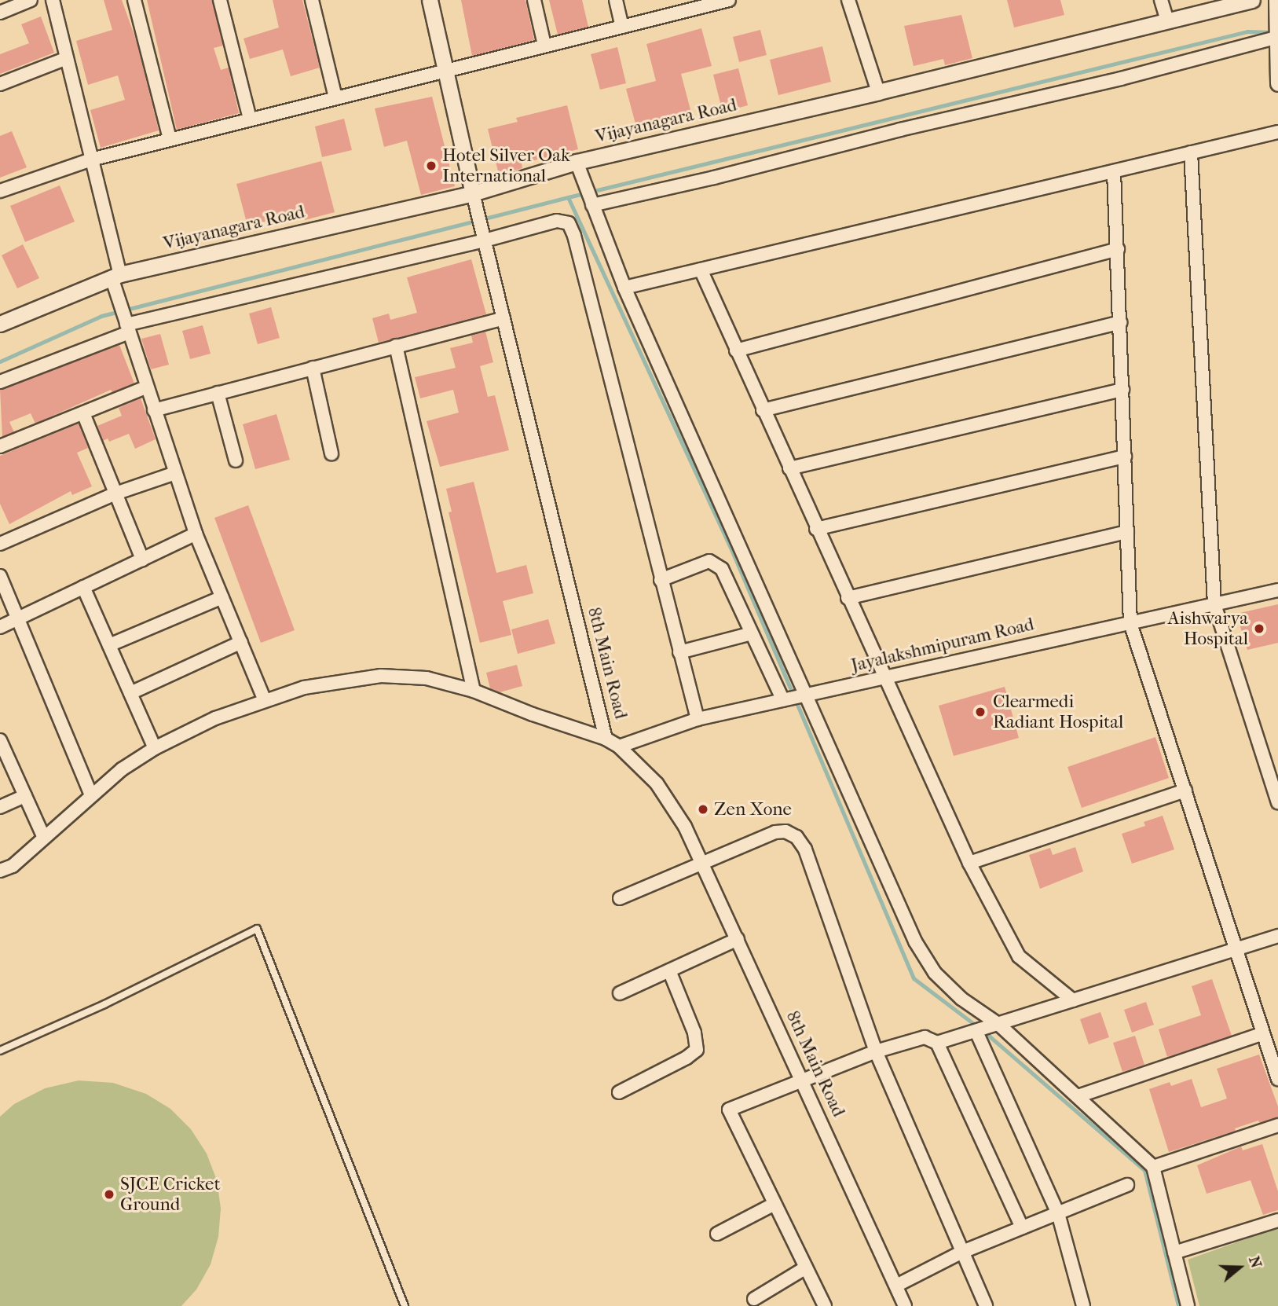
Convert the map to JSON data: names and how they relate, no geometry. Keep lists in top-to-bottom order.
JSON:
{
  "streets": {
    "street": ["Vijayanagara Road", "Jayalakshmipuram Road", "8th Main Road"]
  },
  "crossings": [
    ["Vijayanagara Road", "8th Main Road"],
    ["Jayalakshmipuram Road", "8th Main Road"]
  ],
  "places": [
    "Hotel Silver Oak International",
    "Aishwarya Hospital",
    "Clearmedi Radiant Hospital",
    "Zen Xone",
    "SJCE Cricket Ground"
  ],
  "north": "right"
}
